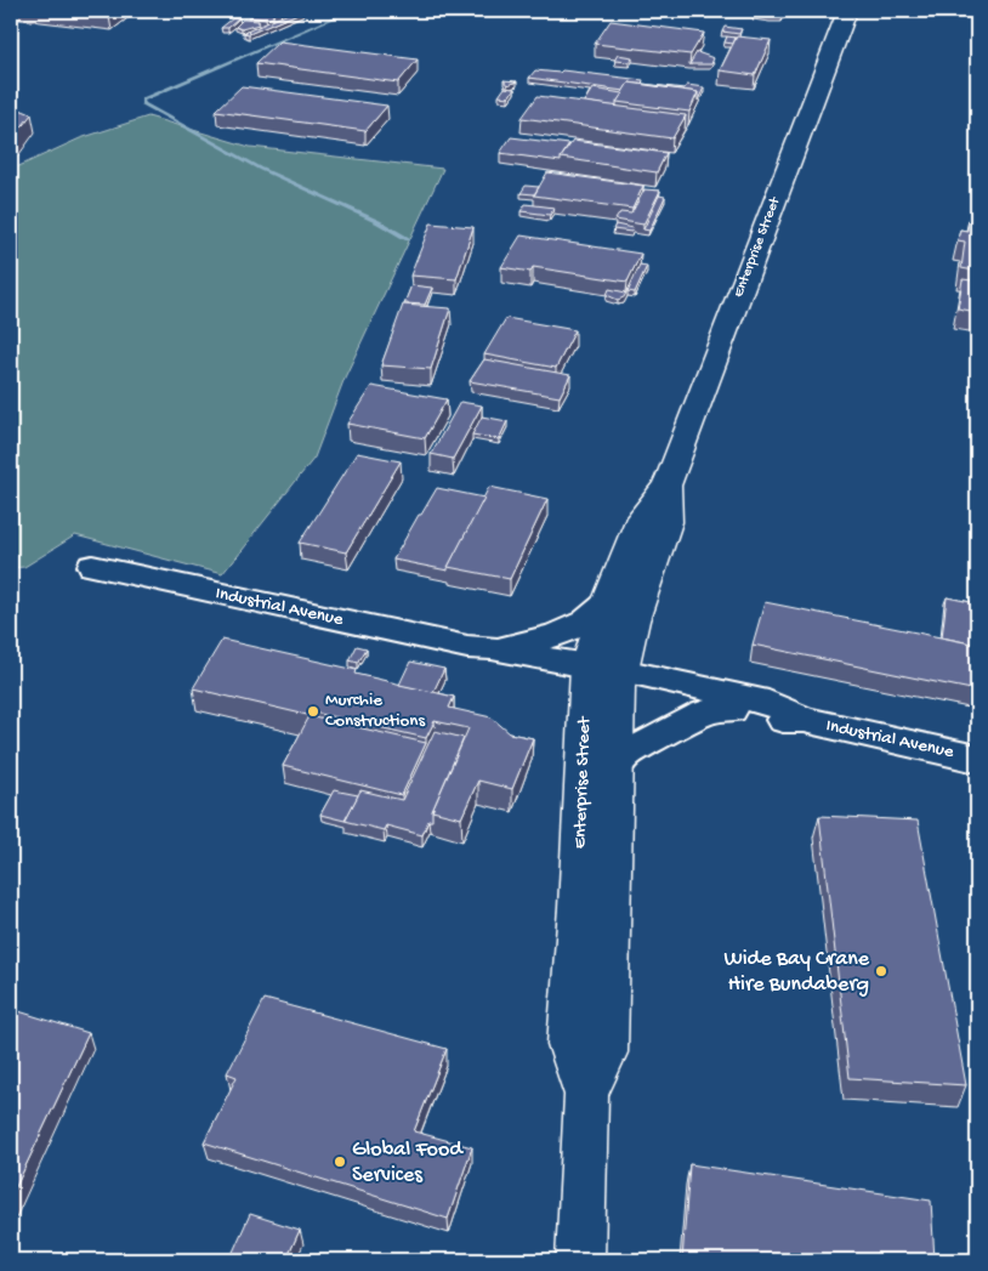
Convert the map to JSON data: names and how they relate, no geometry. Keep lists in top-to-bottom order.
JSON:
{
  "streets": {
    "street": ["Enterprise Street", "Industrial Avenue"]
  },
  "crossings": [
    ["Enterprise Street", "Industrial Avenue"]
  ],
  "places": ["Murchie Constructions", "Wide Bay Crane Hire Bundaberg", "Global Food Services"]
}
